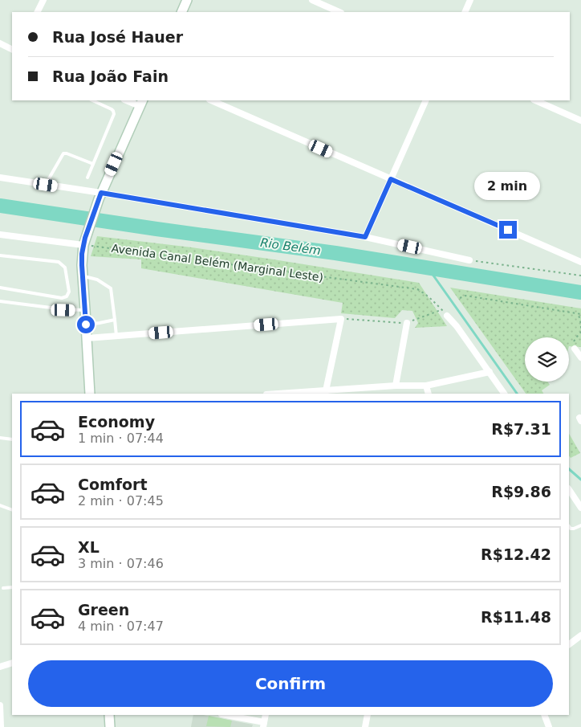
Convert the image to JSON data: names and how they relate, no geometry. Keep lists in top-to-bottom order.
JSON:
{
  "streets": {
    "path": ["Avenida Canal Belém (Marginal Leste)"]
  },
  "water": ["Rio Belém"],
  "page": {
    "banner": ["Rua José Hauer", "Rua João Fain"],
    "bubble": "2 min",
    "list": [
      {
        "name": "Economy",
        "note": "1 min · 07:44",
        "value": "R$7.31"
      },
      {
        "name": "Comfort",
        "note": "2 min · 07:45",
        "value": "R$9.86"
      },
      {
        "name": "XL",
        "note": "3 min · 07:46",
        "value": "R$12.42"
      },
      {
        "name": "Green",
        "note": "4 min · 07:47",
        "value": "R$11.48"
      }
    ],
    "buttons": "Confirm"
  }
}
